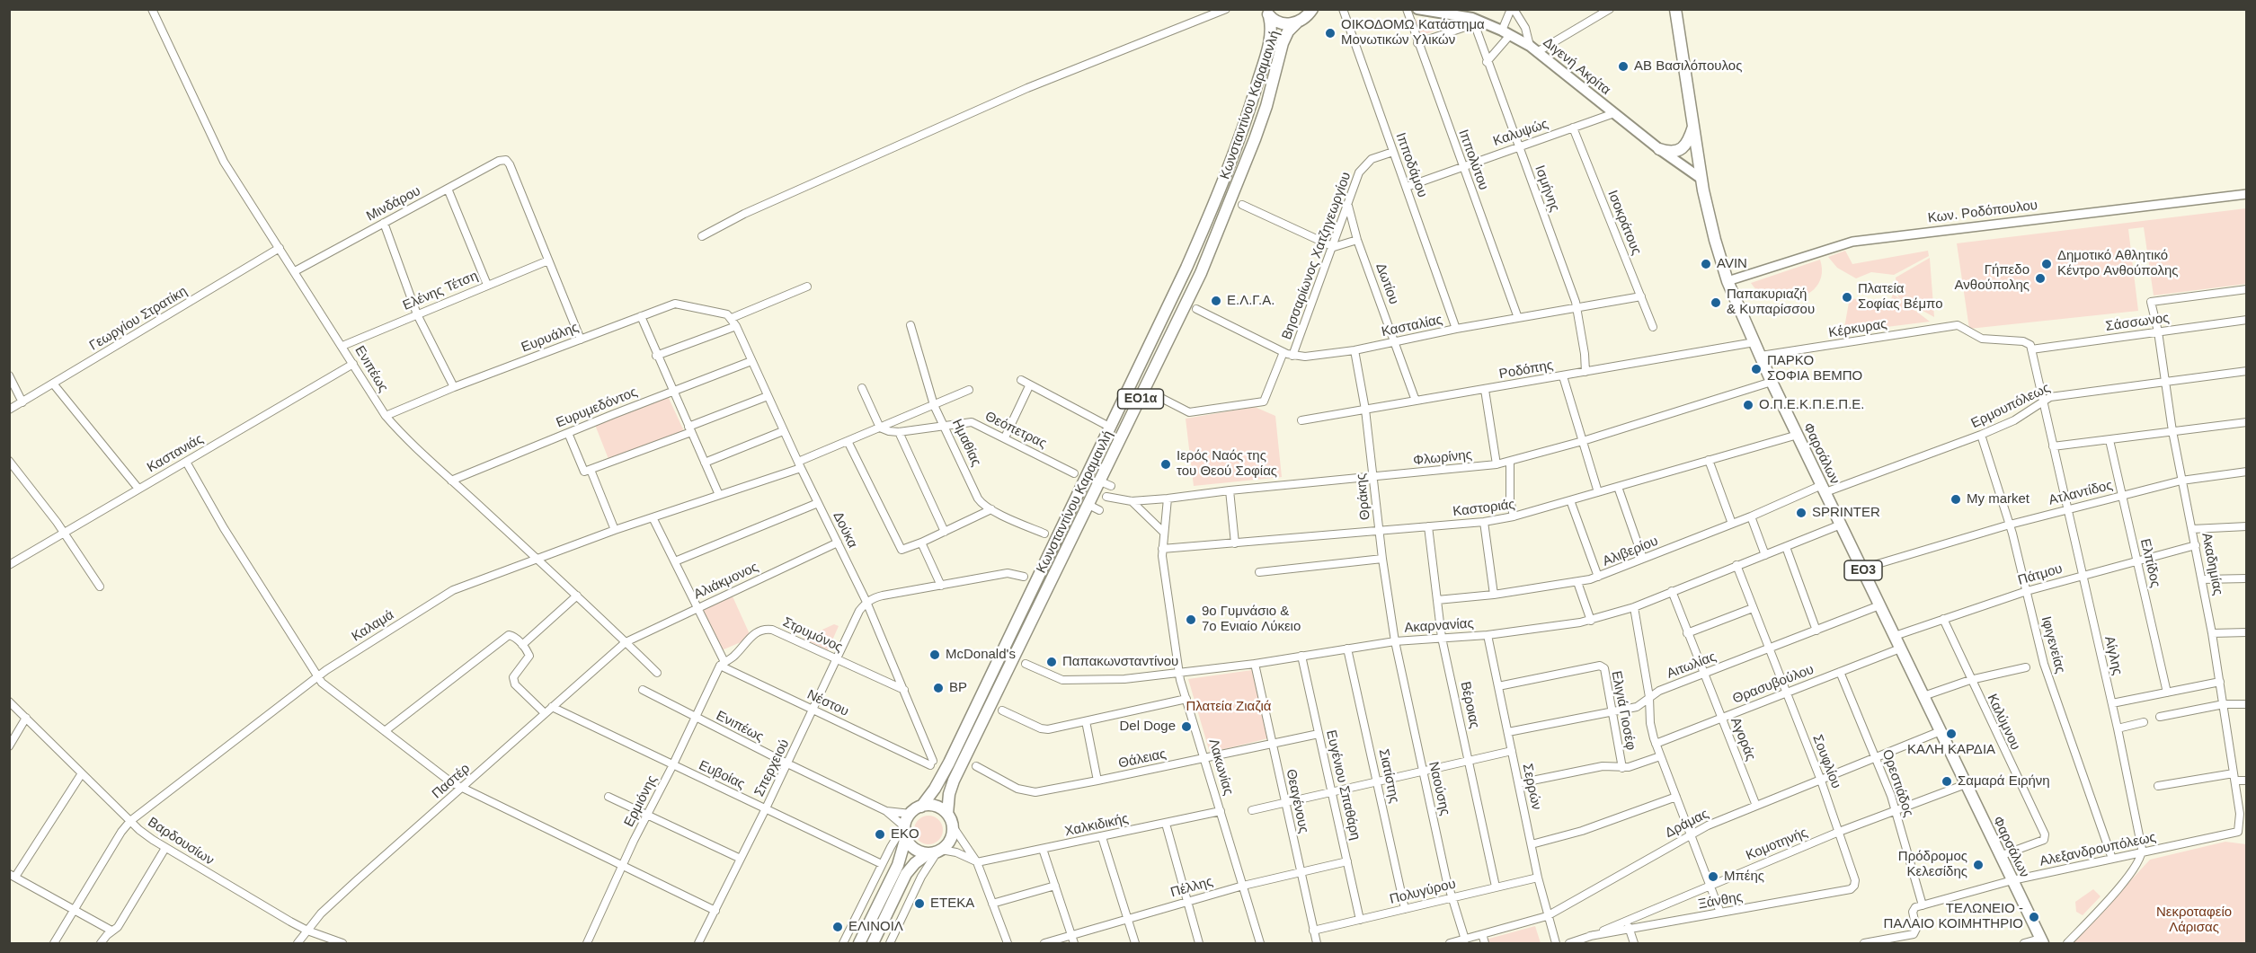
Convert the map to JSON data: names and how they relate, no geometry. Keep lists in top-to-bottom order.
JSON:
{
  "streets": {
    "main road": [
      "Διγενή Ακρίτα",
      "Κωνσταντίνου Καραμανλή",
      "ΕΟ1α",
      "Φαρσάλων",
      "ΕΟ3"
    ],
    "street": [
      "Καλυψώς",
      "Ιππολύτου",
      "Ιπποδάμου",
      "Ισμήνης",
      "Μινδάρου",
      "Κων. Ροδόπουλου",
      "Ισοκράτους",
      "Βησσαρίωνος Χατζηγεωργίου",
      "Δωτίου",
      "Ελένης Τέτση",
      "Γεωργίου Στρατίκη",
      "Σάσσωνος",
      "Κασταλίας",
      "Κέρκυρας",
      "Ευρυάλης",
      "Ενιπέως",
      "Ροδόπης",
      "Ερμουπόλεως",
      "Ευρυμεδόντος",
      "Θεόπετρας",
      "Ημαθίας",
      "Καστανιάς",
      "Φλωρίνης",
      "Ατλαντίδος",
      "Θράκης",
      "Καστοριάς",
      "Δούκα",
      "Αλιβερίου",
      "Ελπίδος",
      "Ακαδημίας",
      "Πάτμου",
      "Αλιάκμονος",
      "Καλαμά",
      "Ακαρνανίας",
      "Στρυμόνος",
      "Ιφιγενείας",
      "Αίγλης",
      "Αιτωλίας",
      "Θρασυβούλου",
      "Νέστου",
      "Βέροιας",
      "Ελιγιά Γιοσέφ",
      "Καλύμνου",
      "Αγοράς",
      "Θάλειας",
      "Σουφλίου",
      "Λακωνίας",
      "Σπερχειού",
      "Ευβοίας",
      "Σιατίστης",
      "Παστέρ",
      "Ορεστιάδος",
      "Ευγένιου Σπαθάρη",
      "Σερρών",
      "Ναούσης",
      "Ερμιόνης",
      "Θεαγένους",
      "Δράμας",
      "Χαλκιδικής",
      "Βαρδουσίων",
      "Κομοτηνής",
      "Αλεξανδρουπόλεως",
      "Πέλλης",
      "Πολυγύρου",
      "Ξάνθης"
    ]
  },
  "crossings": [
    ["Διγενή Ακρίτα", "Καλυψώς"],
    ["Διγενή Ακρίτα", "Ισμήνης"],
    ["Διγενή Ακρίτα", "Φαρσάλων"],
    ["Κωνσταντίνου Καραμανλή", "Ενιπέως"],
    ["Κωνσταντίνου Καραμανλή", "ΕΟ1α"],
    ["Καλυψώς", "Ιππολύτου"],
    ["Καλυψώς", "Ιπποδάμου"],
    ["Καλυψώς", "Ισμήνης"],
    ["Καλυψώς", "Ισοκράτους"],
    ["Ιππολύτου", "Κασταλίας"],
    ["Ιπποδάμου", "Βησσαρίωνος Χατζηγεωργίου"],
    ["Ιπποδάμου", "Κασταλίας"],
    ["Ισμήνης", "Κασταλίας"],
    ["Ισμήνης", "Ροδόπης"],
    ["Μινδάρου", "Ελένης Τέτση"],
    ["Μινδάρου", "Ενιπέως"],
    ["Κων. Ροδόπουλου", "Φαρσάλων"],
    ["Ισοκράτους", "Κασταλίας"],
    ["Βησσαρίωνος Χατζηγεωργίου", "Δωτίου"],
    ["Βησσαρίωνος Χατζηγεωργίου", "Κασταλίας"],
    ["Δωτίου", "Κασταλίας"],
    ["Δωτίου", "Ροδόπης"],
    ["Ελένης Τέτση", "Ενιπέως"],
    ["Γεωργίου Στρατίκη", "Ενιπέως"],
    ["Σάσσωνος", "Κέρκυρας"],
    ["Σάσσωνος", "Ακαδημίας"],
    ["Σάσσωνος", "Αίγλης"],
    ["Κασταλίας", "Θράκης"],
    ["Κέρκυρας", "Φαρσάλων"],
    ["Κέρκυρας", "Αίγλης"],
    ["Ευρυάλης", "Ενιπέως"],
    ["Ευρυάλης", "Δούκα"],
    ["Ενιπέως", "Ευρυμεδόντος"],
    ["Ενιπέως", "Καστανιάς"],
    ["Ενιπέως", "Αλιάκμονος"],
    ["Ενιπέως", "Καλαμά"],
    ["Ενιπέως", "Σπερχειού"],
    ["Ενιπέως", "Παστέρ"],
    ["Ενιπέως", "Ερμιόνης"],
    ["Ροδόπης", "Φαρσάλων"],
    ["Ροδόπης", "Θράκης"],
    ["Ερμουπόλεως", "Φαρσάλων"],
    ["Ερμουπόλεως", "Αλιβερίου"],
    ["Ερμουπόλεως", "Ακαδημίας"],
    ["Ερμουπόλεως", "Ιφιγενείας"],
    ["Ερμουπόλεως", "Αίγλης"],
    ["Ευρυμεδόντος", "Δούκα"],
    ["Θεόπετρας", "Ημαθίας"],
    ["Θεόπετρας", "Καλαμά"],
    ["Ημαθίας", "Καλαμά"],
    ["Φαρσάλων", "Φλωρίνης"],
    ["Φαρσάλων", "Ατλαντίδος"],
    ["Φαρσάλων", "Καστοριάς"],
    ["Φαρσάλων", "Αλιβερίου"],
    ["Φαρσάλων", "Πάτμου"],
    ["Φαρσάλων", "Ακαρνανίας"],
    ["Φαρσάλων", "Αιτωλίας"],
    ["Φαρσάλων", "Θρασυβούλου"],
    ["Φαρσάλων", "Καλύμνου"],
    ["Φαρσάλων", "Δράμας"],
    ["Φαρσάλων", "Κομοτηνής"],
    ["Φαρσάλων", "Αλεξανδρουπόλεως"],
    ["Φλωρίνης", "Θράκης"],
    ["Φλωρίνης", "Λακωνίας"],
    ["Ατλαντίδος", "Ελπίδος"],
    ["Ατλαντίδος", "Ακαδημίας"],
    ["Ατλαντίδος", "Ιφιγενείας"],
    ["Ατλαντίδος", "Αίγλης"],
    ["Θράκης", "Καστοριάς"],
    ["Θράκης", "Ακαρνανίας"],
    ["Θράκης", "Ναούσης"],
    ["Καστοριάς", "Βέροιας"],
    ["Καστοριάς", "Λακωνίας"],
    ["Δούκα", "Αλιάκμονος"],
    ["Δούκα", "Καλαμά"],
    ["Δούκα", "Στρυμόνος"],
    ["Δούκα", "Νέστου"],
    ["Δούκα", "Σπερχειού"],
    ["Αλιβερίου", "Βέροιας"],
    ["Ελπίδος", "Πάτμου"],
    ["Ακαδημίας", "Πάτμου"],
    ["Ακαδημίας", "Αλεξανδρουπόλεως"],
    ["Πάτμου", "Ιφιγενείας"],
    ["Πάτμου", "Αίγλης"],
    ["Πάτμου", "Καλύμνου"],
    ["Αλιάκμονος", "Παστέρ"],
    ["Καλαμά", "Βαρδουσίων"],
    ["Ακαρνανίας", "Βέροιας"],
    ["Ακαρνανίας", "Αγοράς"],
    ["Ακαρνανίας", "Σουφλίου"],
    ["Ακαρνανίας", "Λακωνίας"],
    ["Ακαρνανίας", "Σιατίστης"],
    ["Ακαρνανίας", "Ευγένιου Σπαθάρη"],
    ["Ακαρνανίας", "Σερρών"],
    ["Ακαρνανίας", "Ναούσης"],
    ["Ακαρνανίας", "Θεαγένους"],
    ["Στρυμόνος", "Νέστου"],
    ["Στρυμόνος", "Σπερχειού"],
    ["Στρυμόνος", "Ερμιόνης"],
    ["Ιφιγενείας", "Αλεξανδρουπόλεως"],
    ["Αίγλης", "Αλεξανδρουπόλεως"],
    ["Αιτωλίας", "Ελιγιά Γιοσέφ"],
    ["Αιτωλίας", "Αγοράς"],
    ["Αιτωλίας", "Σουφλίου"],
    ["Αιτωλίας", "Σερρών"],
    ["Θρασυβούλου", "Αγοράς"],
    ["Θρασυβούλου", "Σουφλίου"],
    ["Θρασυβούλου", "Ορεστιάδος"],
    ["Νέστου", "Σπερχειού"],
    ["Νέστου", "Ερμιόνης"],
    ["Βέροιας", "Πολυγύρου"],
    ["Ελιγιά Γιοσέφ", "Σερρών"],
    ["Αγοράς", "Δράμας"],
    ["Θάλειας", "Λακωνίας"],
    ["Θάλειας", "Ευγένιου Σπαθάρη"],
    ["Θάλειας", "Θεαγένους"],
    ["Σουφλίου", "Δράμας"],
    ["Σουφλίου", "Κομοτηνής"],
    ["Σουφλίου", "Ξάνθης"],
    ["Λακωνίας", "Χαλκιδικής"],
    ["Λακωνίας", "Πέλλης"],
    ["Σπερχειού", "Ευβοίας"],
    ["Ευβοίας", "Παστέρ"],
    ["Ευβοίας", "Ερμιόνης"],
    ["Σιατίστης", "Πολυγύρου"],
    ["Παστέρ", "Βαρδουσίων"],
    ["Ορεστιάδος", "Δράμας"],
    ["Ορεστιάδος", "Κομοτηνής"],
    ["Ορεστιάδος", "Αλεξανδρουπόλεως"],
    ["Ευγένιου Σπαθάρη", "Πέλλης"],
    ["Ευγένιου Σπαθάρη", "Πολυγύρου"],
    ["Σερρών", "Δράμας"],
    ["Σερρών", "Πολυγύρου"],
    ["Ναούσης", "Δράμας"],
    ["Ναούσης", "Πολυγύρου"],
    ["Θεαγένους", "Πέλλης"],
    ["Θεαγένους", "Πολυγύρου"],
    ["Κομοτηνής", "Ξάνθης"]
  ],
  "parks": ["Πλατεία Ζιαζιά", "Νεκροταφείο Λάρισας"],
  "places": [
    "ΟΙΚΟΔΟΜΩ Κατάστημα Μονωτικών Υλικών",
    "ΑΒ Βασιλόπουλος",
    "AVIN",
    "Δημοτικό Αθλητικό Κέντρο Ανθούπολης",
    "Γήπεδο Ανθούπολης",
    "Πλατεία Σοφίας Βέμπο",
    "Ε.Λ.Γ.Α.",
    "Παπακυριαζή & Κυπαρίσσου",
    "ΠΑΡΚΟ ΣΟΦΙΑ ΒΕΜΠΟ",
    "Ο.Π.Ε.Κ.Π.Ε.Π.Ε.",
    "Ιερός Ναός της του Θεού Σοφίας",
    "My market",
    "SPRINTER",
    "9ο Γυμνάσιο & 7ο Ενιαίο Λύκειο",
    "McDonald's",
    "Παπακωνσταντίνου",
    "BP",
    "Del Doge",
    "ΚΑΛΗ ΚΑΡΔΙΑ",
    "Σαμαρά Ειρήνη",
    "EKO",
    "Πρόδρομος Κελεσίδης",
    "Μπέης",
    "ΕΤΕΚΑ",
    "ΤΕΛΩΝΕΙΟ - ΠΑΛΑΙΟ ΚΟΙΜΗΤΗΡΙΟ",
    "ΕΛΙΝΟΙΛ"
  ]
}
